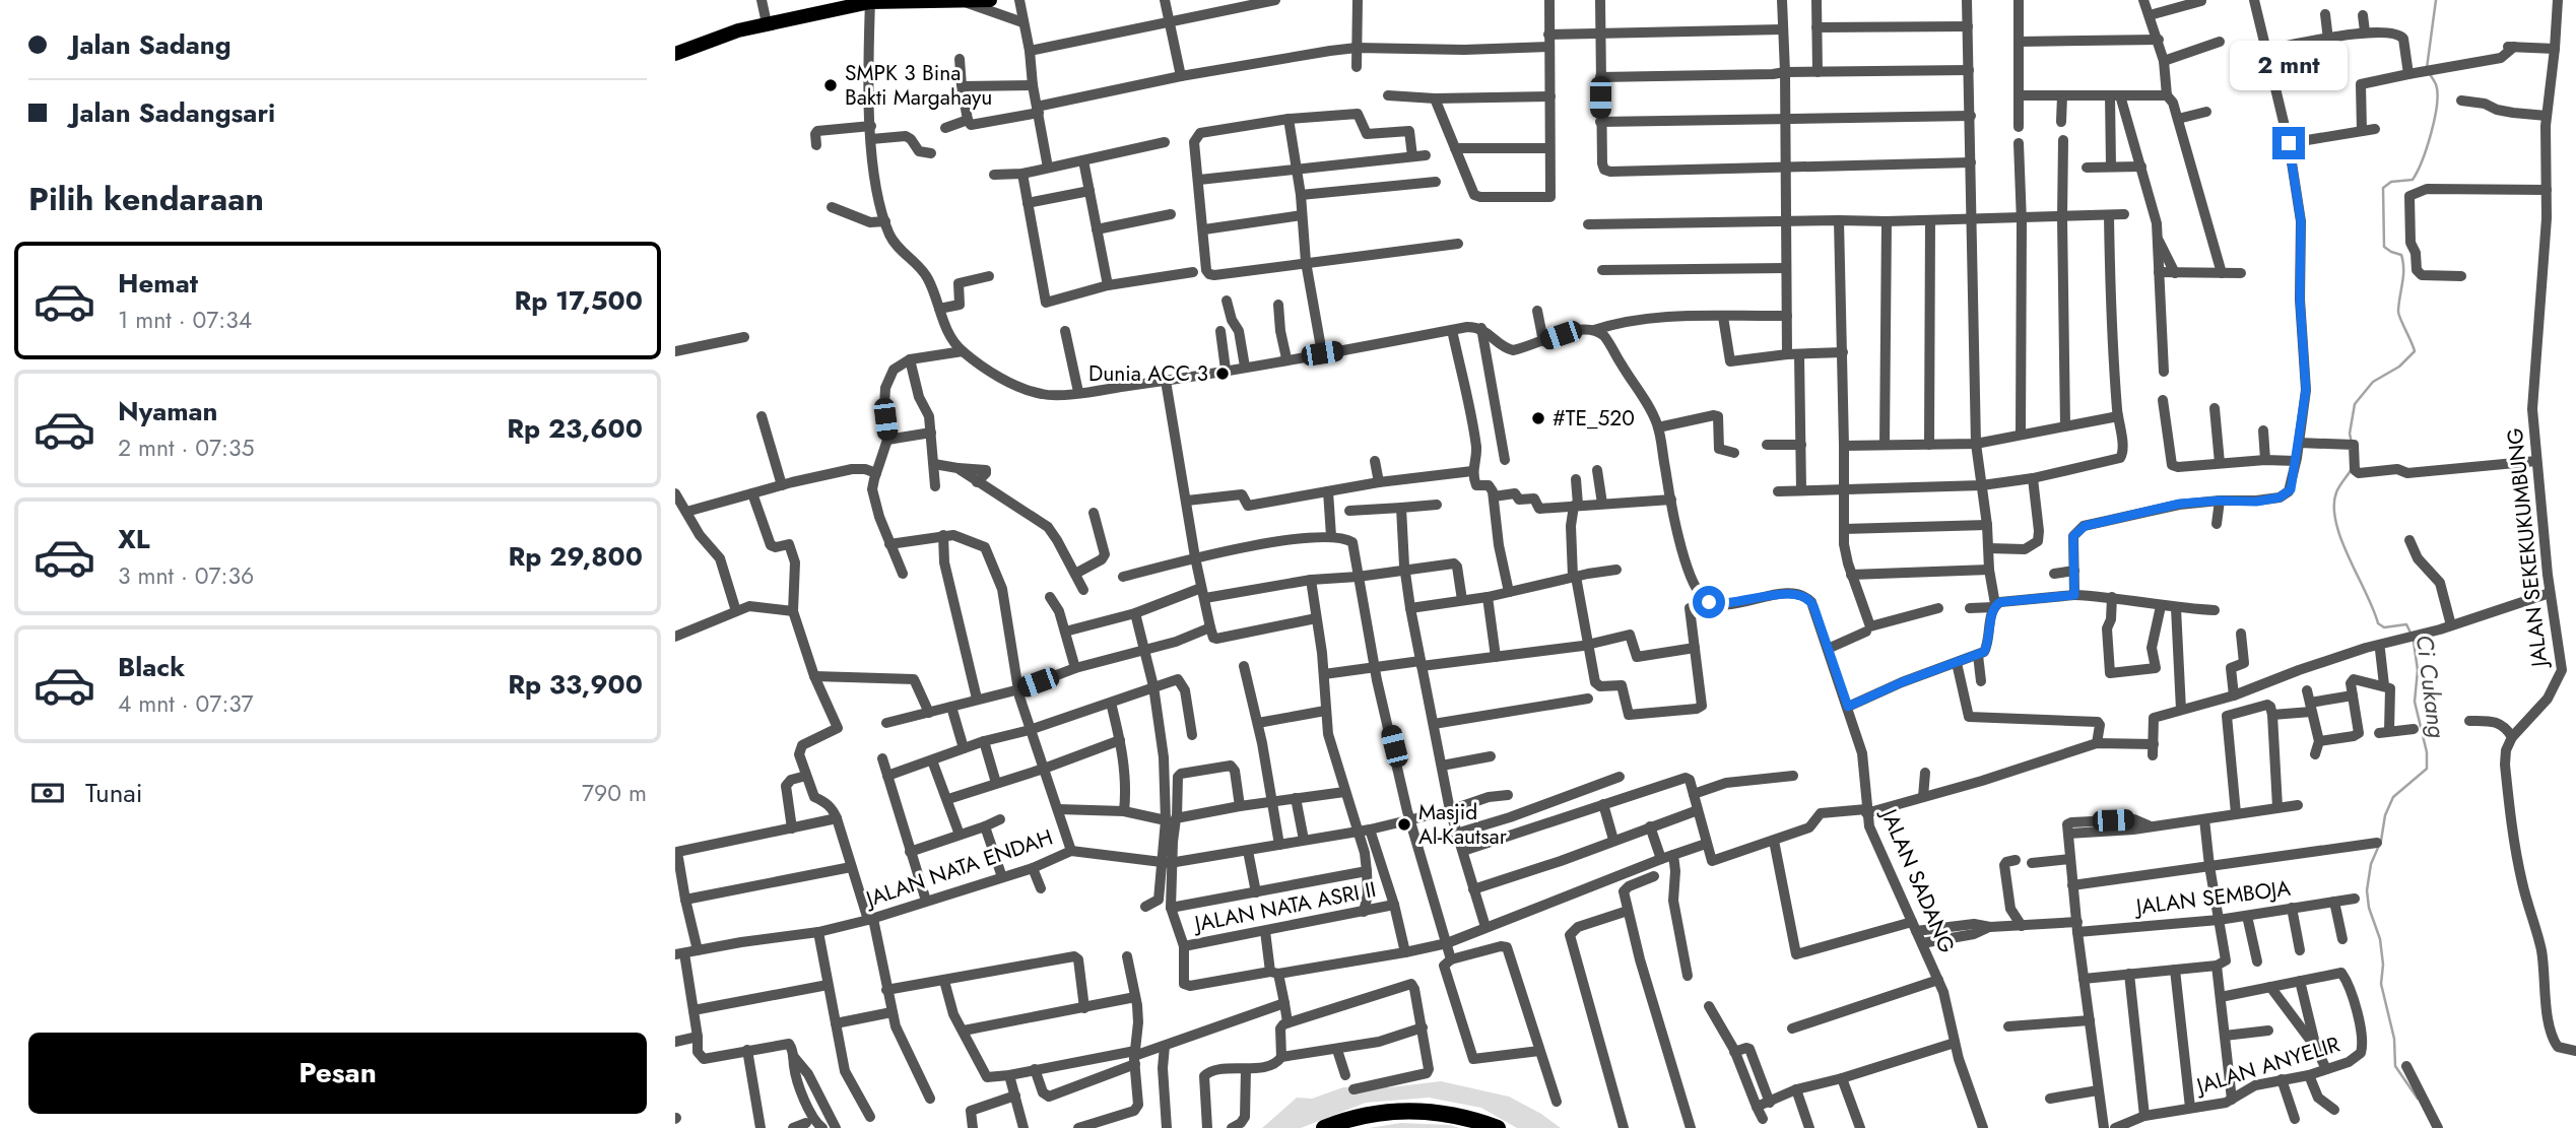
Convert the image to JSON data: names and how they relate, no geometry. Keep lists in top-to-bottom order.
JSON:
{
  "streets": {
    "street": [
      "JALAN SEKEKUKUMBUNG",
      "JALAN NATA ENDAH",
      "JALAN SADANG",
      "JALAN SEMBOJA",
      "JALAN NATA ASRI II",
      "JALAN ANYELIR"
    ]
  },
  "water": ["Ci Cukang"],
  "places": [
    "SMPK 3 Bina Bakti Margahayu",
    "Dunia ACC 3",
    "#TE_520",
    "Masjid Al-Kautsar"
  ],
  "page": {
    "banner": ["Jalan Sadang", "Jalan Sadangsari"],
    "bubble": "2 mnt",
    "heading": "Pilih kendaraan",
    "list": [
      {
        "name": "Hemat",
        "note": "1 mnt · 07:34",
        "value": "Rp 17,500"
      },
      {
        "name": "Nyaman",
        "note": "2 mnt · 07:35",
        "value": "Rp 23,600"
      },
      {
        "name": "XL",
        "note": "3 mnt · 07:36",
        "value": "Rp 29,800"
      },
      {
        "name": "Black",
        "note": "4 mnt · 07:37",
        "value": "Rp 33,900"
      }
    ],
    "pay": ["Tunai", "790 m"],
    "buttons": "Pesan"
  }
}
